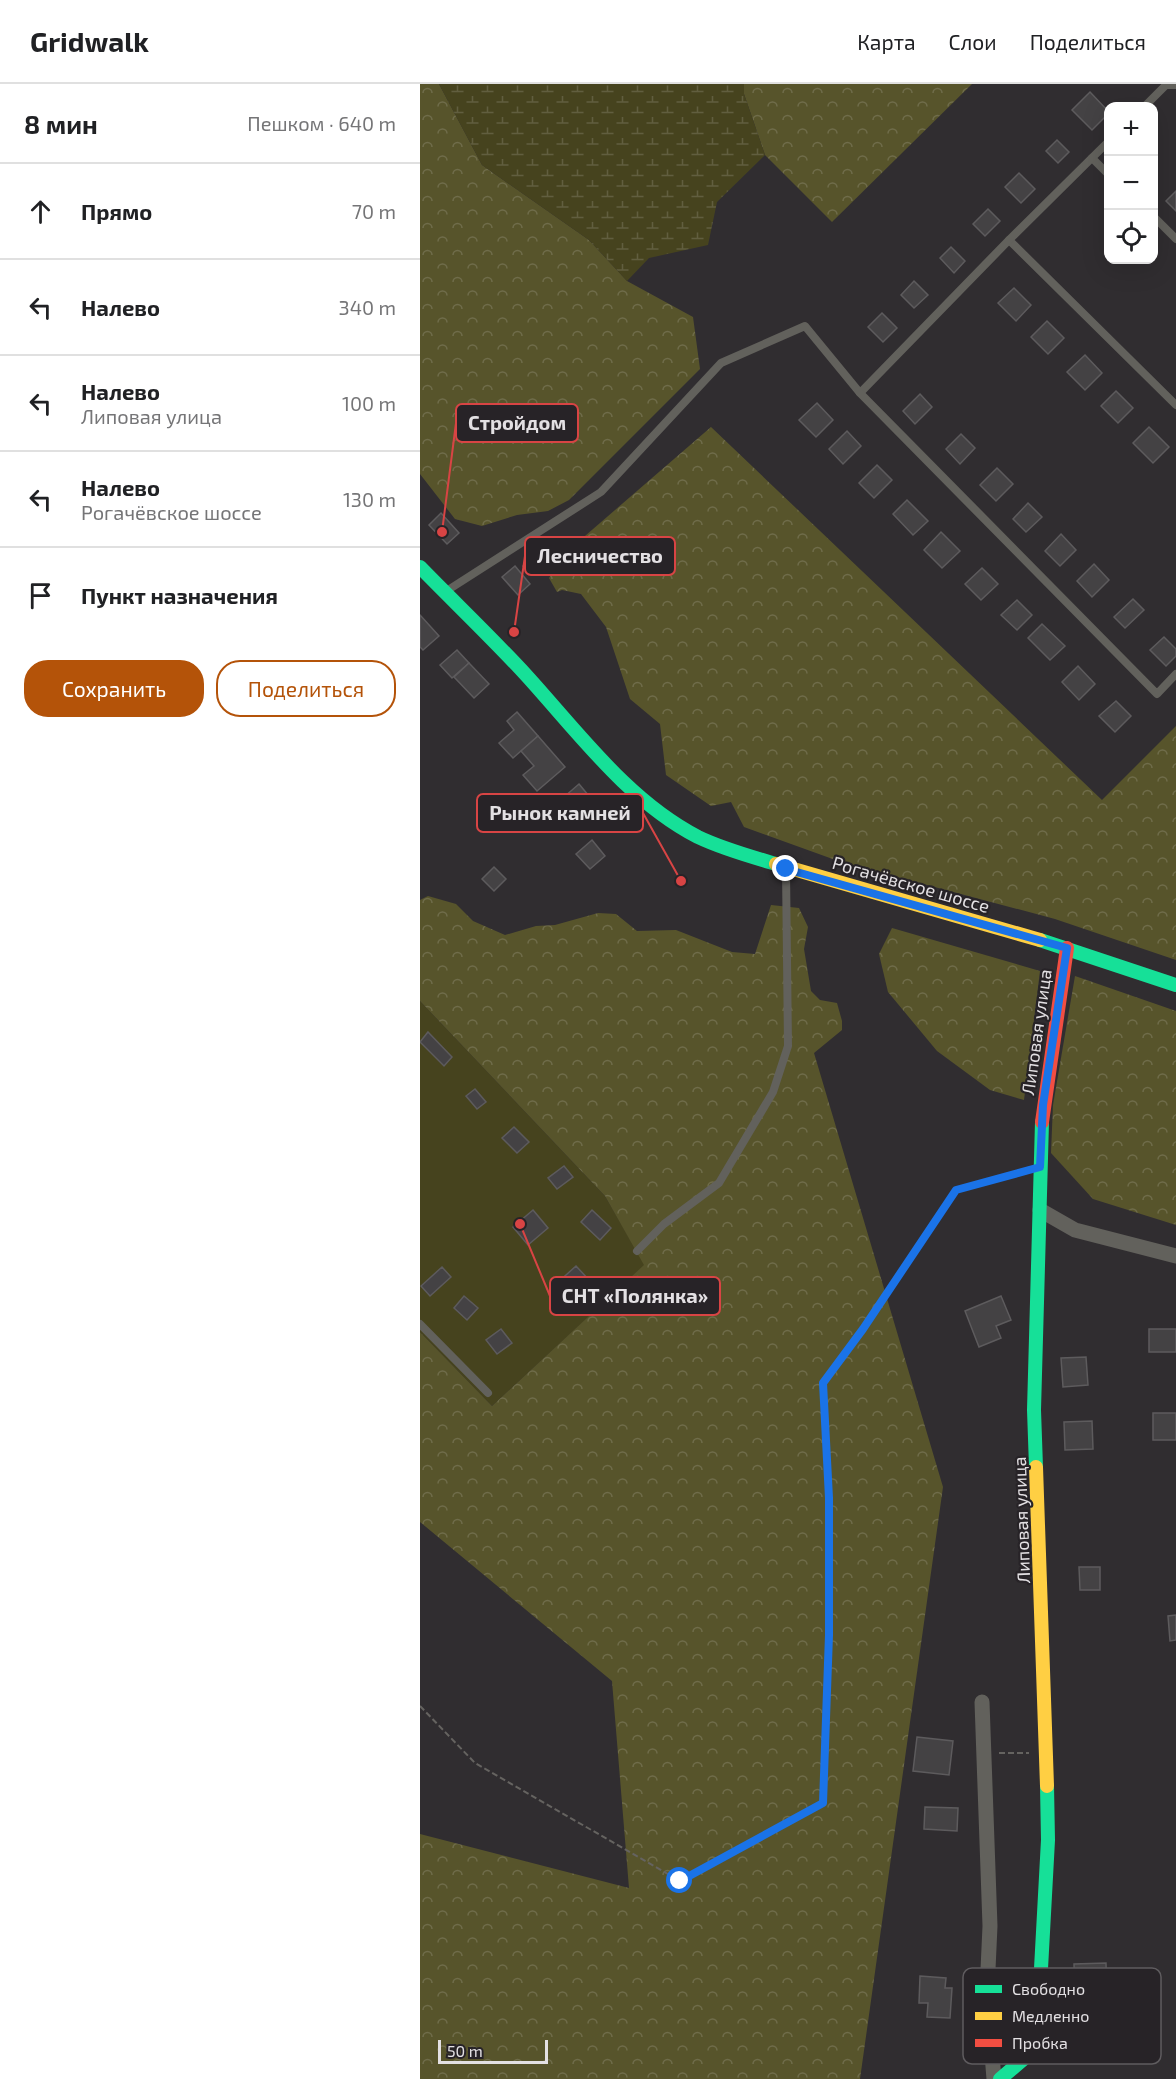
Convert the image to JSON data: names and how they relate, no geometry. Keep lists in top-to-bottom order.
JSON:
{
  "streets": {
    "street": ["Рогачёвское шоссе", "Липовая улица"]
  },
  "crossings": [
    ["Рогачёвское шоссе", "Липовая улица"]
  ],
  "places": [
    "Стройдом",
    "Лесничество",
    "Рынок камней",
    "СНТ «Полянка»"
  ],
  "legend": ["Свободно", "Медленно", "Пробка"],
  "scale_bar": "50 m",
  "page": {
    "header": "Gridwalk",
    "nav": ["Карта", "Слои", "Поделиться"],
    "heading": ["8 мин", "Пешком · 640 m"],
    "map_buttons": ["+", "−"],
    "list": [
      ["Прямо", "70 m"],
      ["Налево", "340 m"],
      ["Налево", "Липовая улица", "100 m"],
      ["Налево", "Рогачёвское шоссе", "130 m"],
      "Пункт назначения"
    ],
    "buttons": ["Сохранить", "Поделиться"],
    "scale": "50 m"
  }
}
